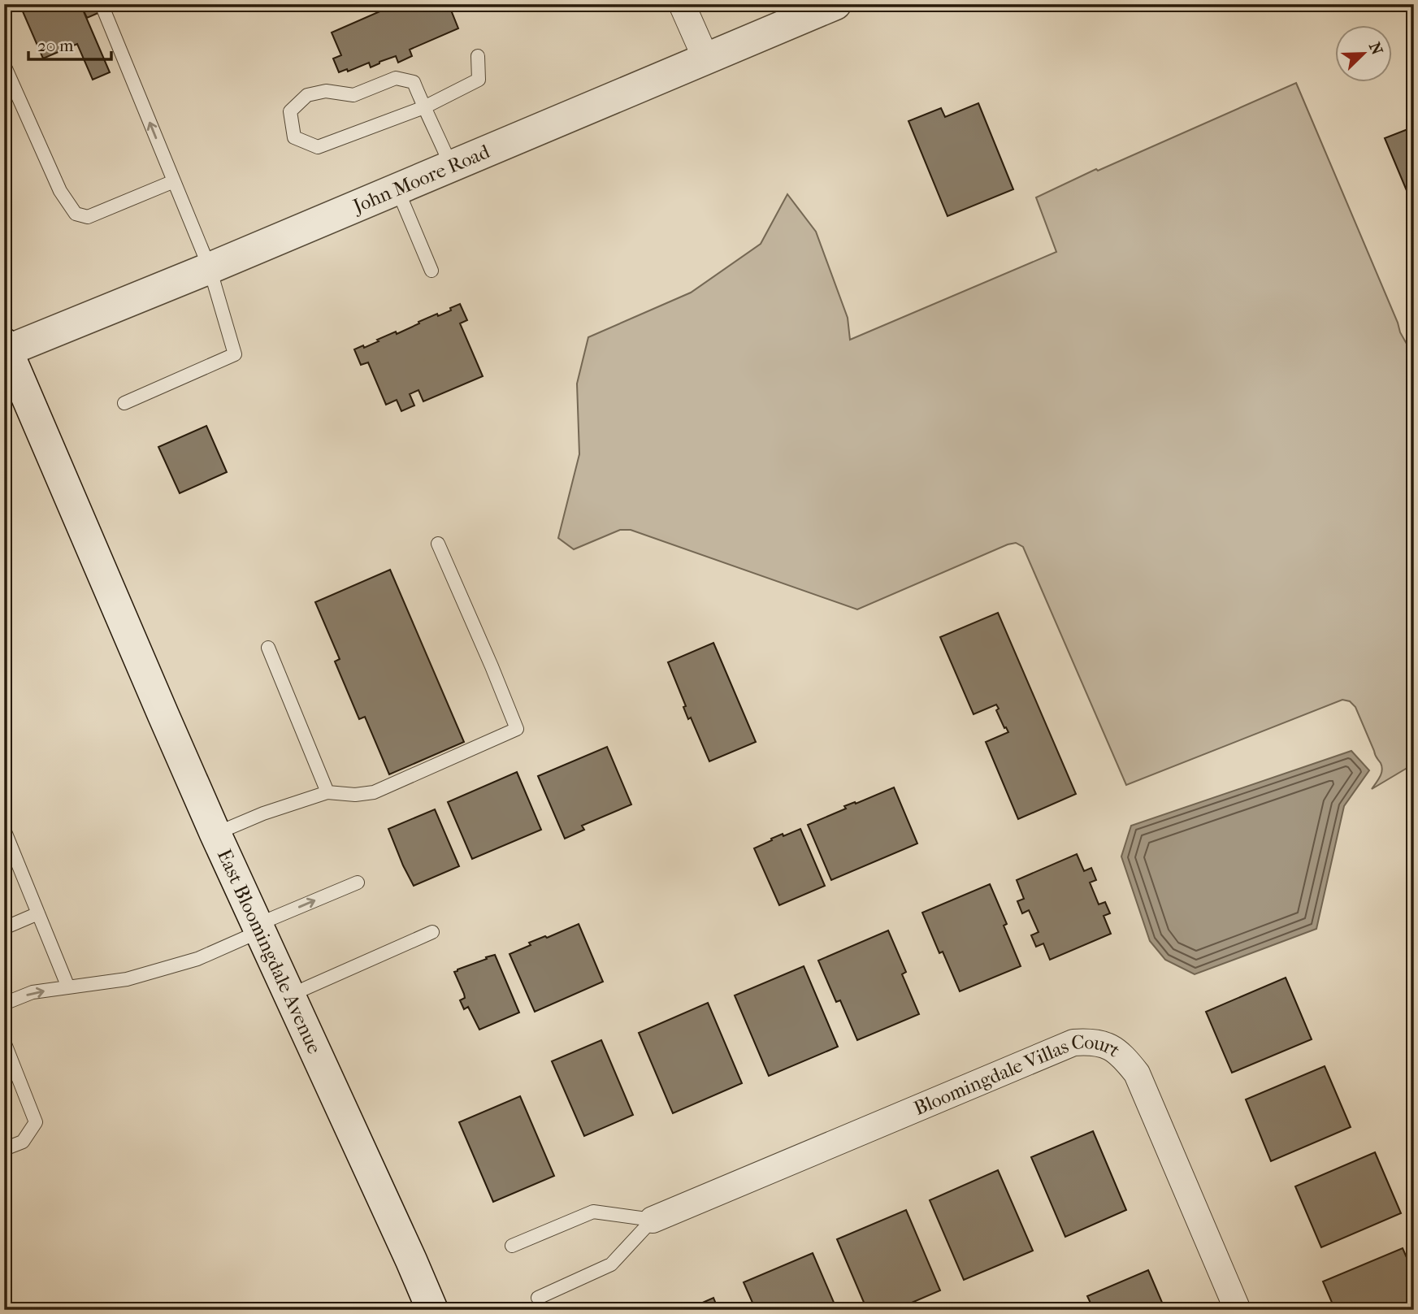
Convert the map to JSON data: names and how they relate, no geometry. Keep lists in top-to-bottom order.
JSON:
{
  "streets": {
    "main road": ["John Moore Road", "East Bloomingdale Avenue"],
    "street": ["Bloomingdale Villas Court"]
  },
  "crossings": [
    ["John Moore Road", "East Bloomingdale Avenue"]
  ],
  "scale_bar": "20 m",
  "north": "top right"
}
